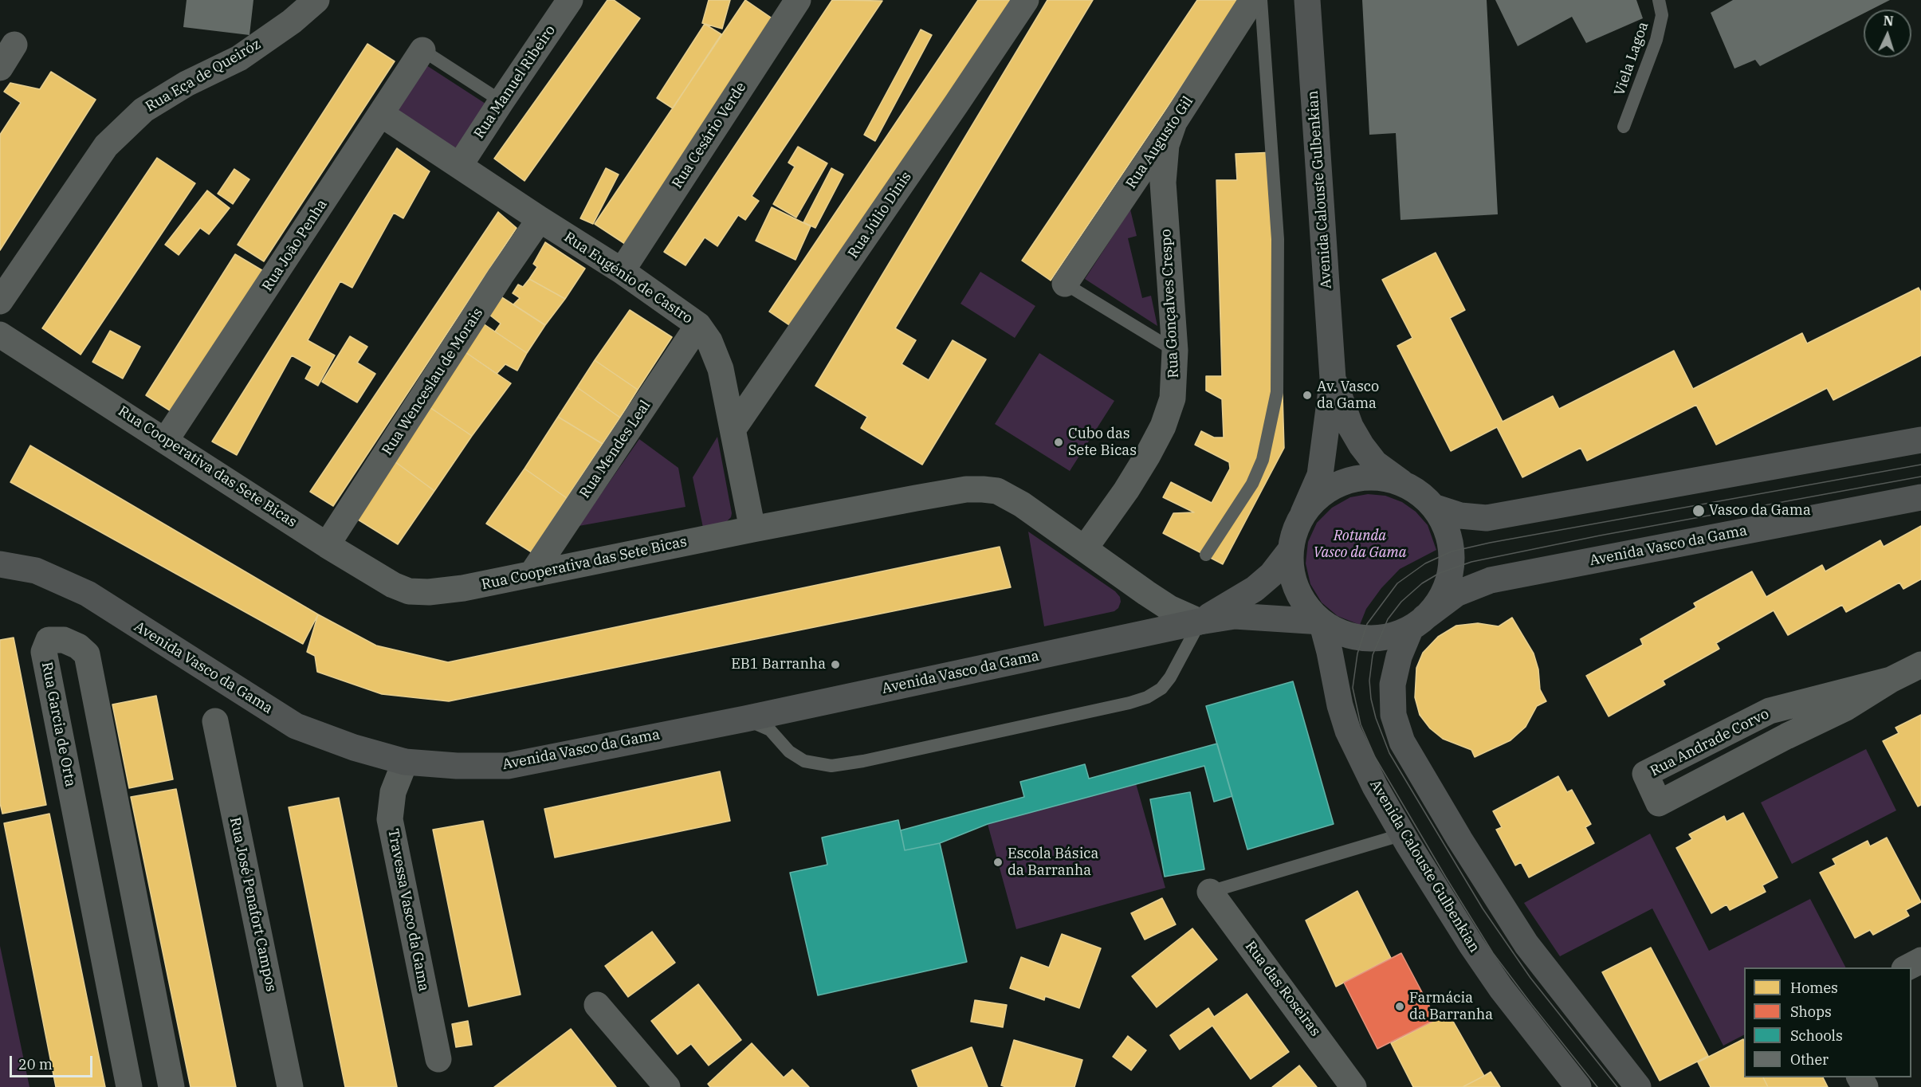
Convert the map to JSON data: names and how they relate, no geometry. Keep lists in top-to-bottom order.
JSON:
{
  "streets": {
    "main road": ["Avenida Calouste Gulbenkian", "Avenida Vasco da Gama"],
    "street": [
      "Rua Eça de Queiróz",
      "Rua Manuel Ribeiro",
      "Rua Cesário Verde",
      "Rua Augusto Gil",
      "Rua Júlio Dinis",
      "Rua João Penha",
      "Rua Eugénio de Castro",
      "Rua Gonçalves Crespo",
      "Rua Wenceslau de Morais",
      "Rua Mendes Leal",
      "Rua Cooperativa das Sete Bicas",
      "Rua Garcia de Orta",
      "Rua Andrade Corvo",
      "Rua José Penafort Campos",
      "Travessa Vasco da Gama",
      "Rua das Roseiras"
    ],
    "lane": ["Viela Lagoa"]
  },
  "crossings": [
    ["Rua Manuel Ribeiro", "Rua Eugénio de Castro"],
    ["Rua Cesário Verde", "Rua Eugénio de Castro"],
    ["Rua Augusto Gil", "Rua Gonçalves Crespo"],
    ["Avenida Calouste Gulbenkian", "Avenida Vasco da Gama"],
    ["Rua Júlio Dinis", "Rua Eugénio de Castro"],
    ["Rua João Penha", "Rua Eugénio de Castro"],
    ["Rua João Penha", "Rua Cooperativa das Sete Bicas"],
    ["Rua Eugénio de Castro", "Rua Wenceslau de Morais"],
    ["Rua Eugénio de Castro", "Rua Mendes Leal"],
    ["Rua Eugénio de Castro", "Rua Cooperativa das Sete Bicas"],
    ["Rua Gonçalves Crespo", "Rua Cooperativa das Sete Bicas"],
    ["Rua Wenceslau de Morais", "Rua Cooperativa das Sete Bicas"],
    ["Rua Mendes Leal", "Rua Cooperativa das Sete Bicas"],
    ["Rua Cooperativa das Sete Bicas", "Avenida Vasco da Gama"],
    ["Avenida Vasco da Gama", "Travessa Vasco da Gama"]
  ],
  "parks": ["Rotunda Vasco da Gama"],
  "places": [
    "Av. Vasco da Gama",
    "Cubo das Sete Bicas",
    "Vasco da Gama",
    "EB1 Barranha",
    "Escola Básica da Barranha",
    "Farmácia da Barranha"
  ],
  "legend": [
    "Homes",
    "Shops",
    "Schools",
    "Other"
  ],
  "scale_bar": "20 m",
  "north": "top"
}
